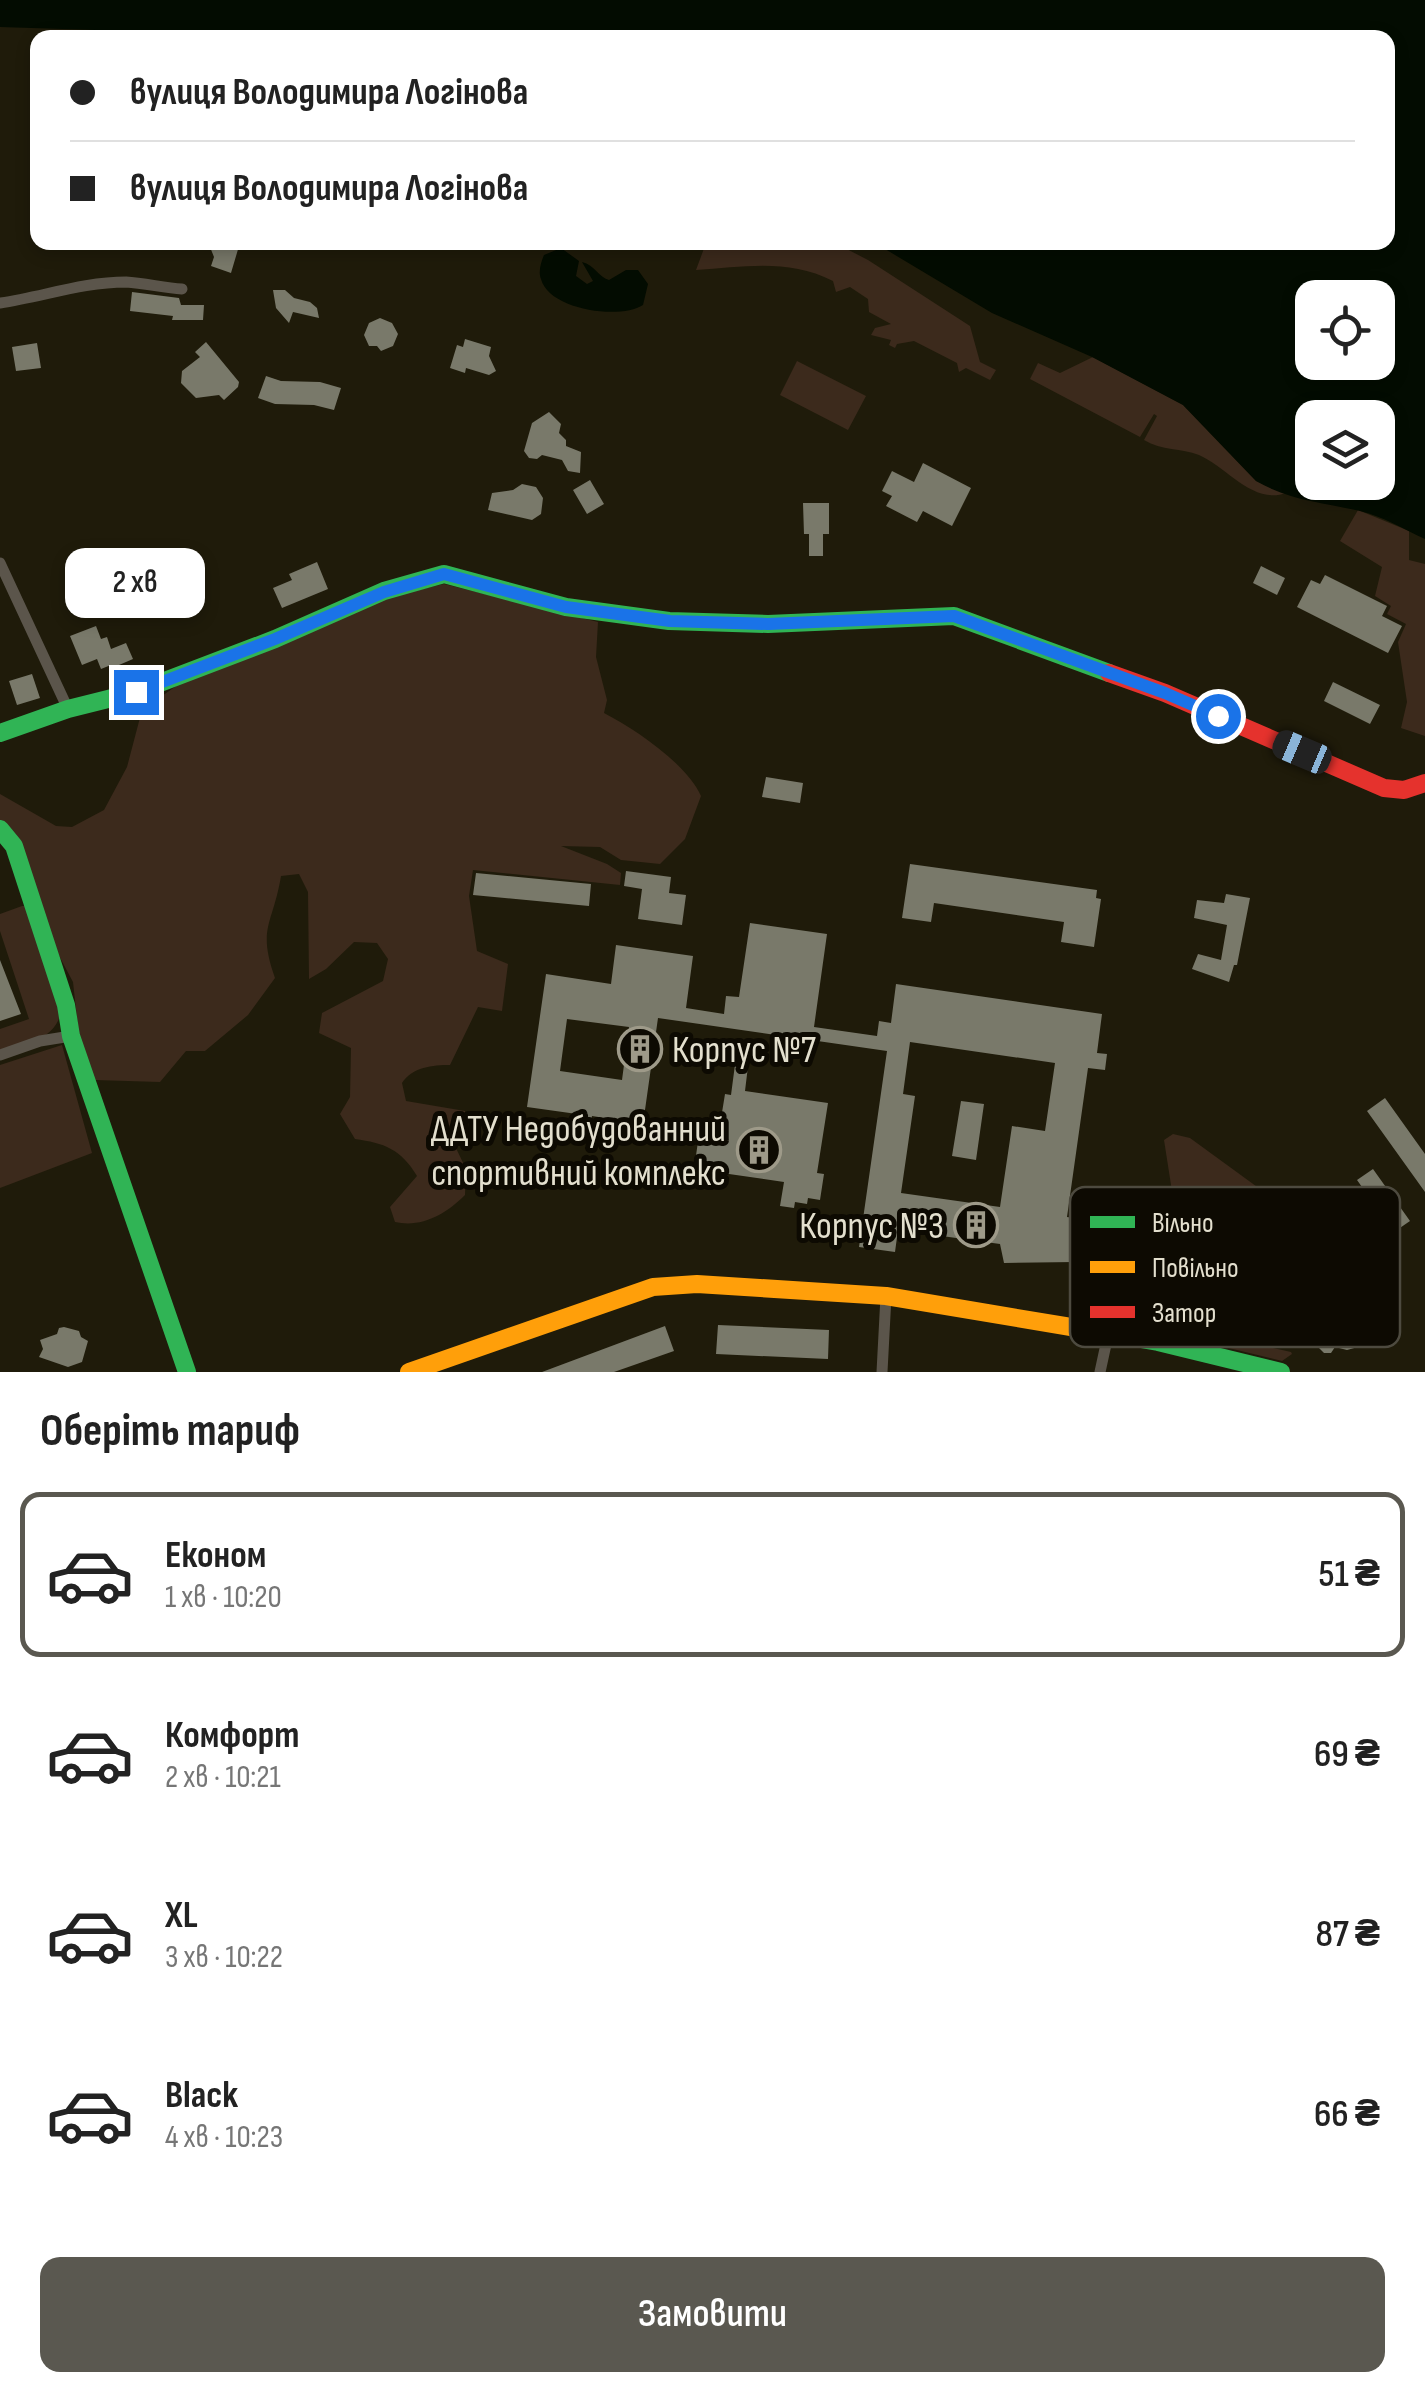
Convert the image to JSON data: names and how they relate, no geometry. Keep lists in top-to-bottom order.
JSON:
{
  "places": {
    "building": ["Корпус №7", "ДДТУ Недобудованний спортивний комплекс", "Корпус №3"]
  },
  "legend": ["Вільно", "Повільно", "Затор"],
  "page": {
    "banner": ["вулиця Володимира Логінова", "вулиця Володимира Логінова"],
    "bubble": "2 хв",
    "heading": "Оберіть тариф",
    "list": [
      {
        "name": "Економ",
        "note": "1 хв · 10:20",
        "value": "51 ₴"
      },
      {
        "name": "Комфорт",
        "note": "2 хв · 10:21",
        "value": "69 ₴"
      },
      {
        "name": "XL",
        "note": "3 хв · 10:22",
        "value": "87 ₴"
      },
      {
        "name": "Black",
        "note": "4 хв · 10:23",
        "value": "66 ₴"
      }
    ],
    "buttons": "Замовити"
  }
}
